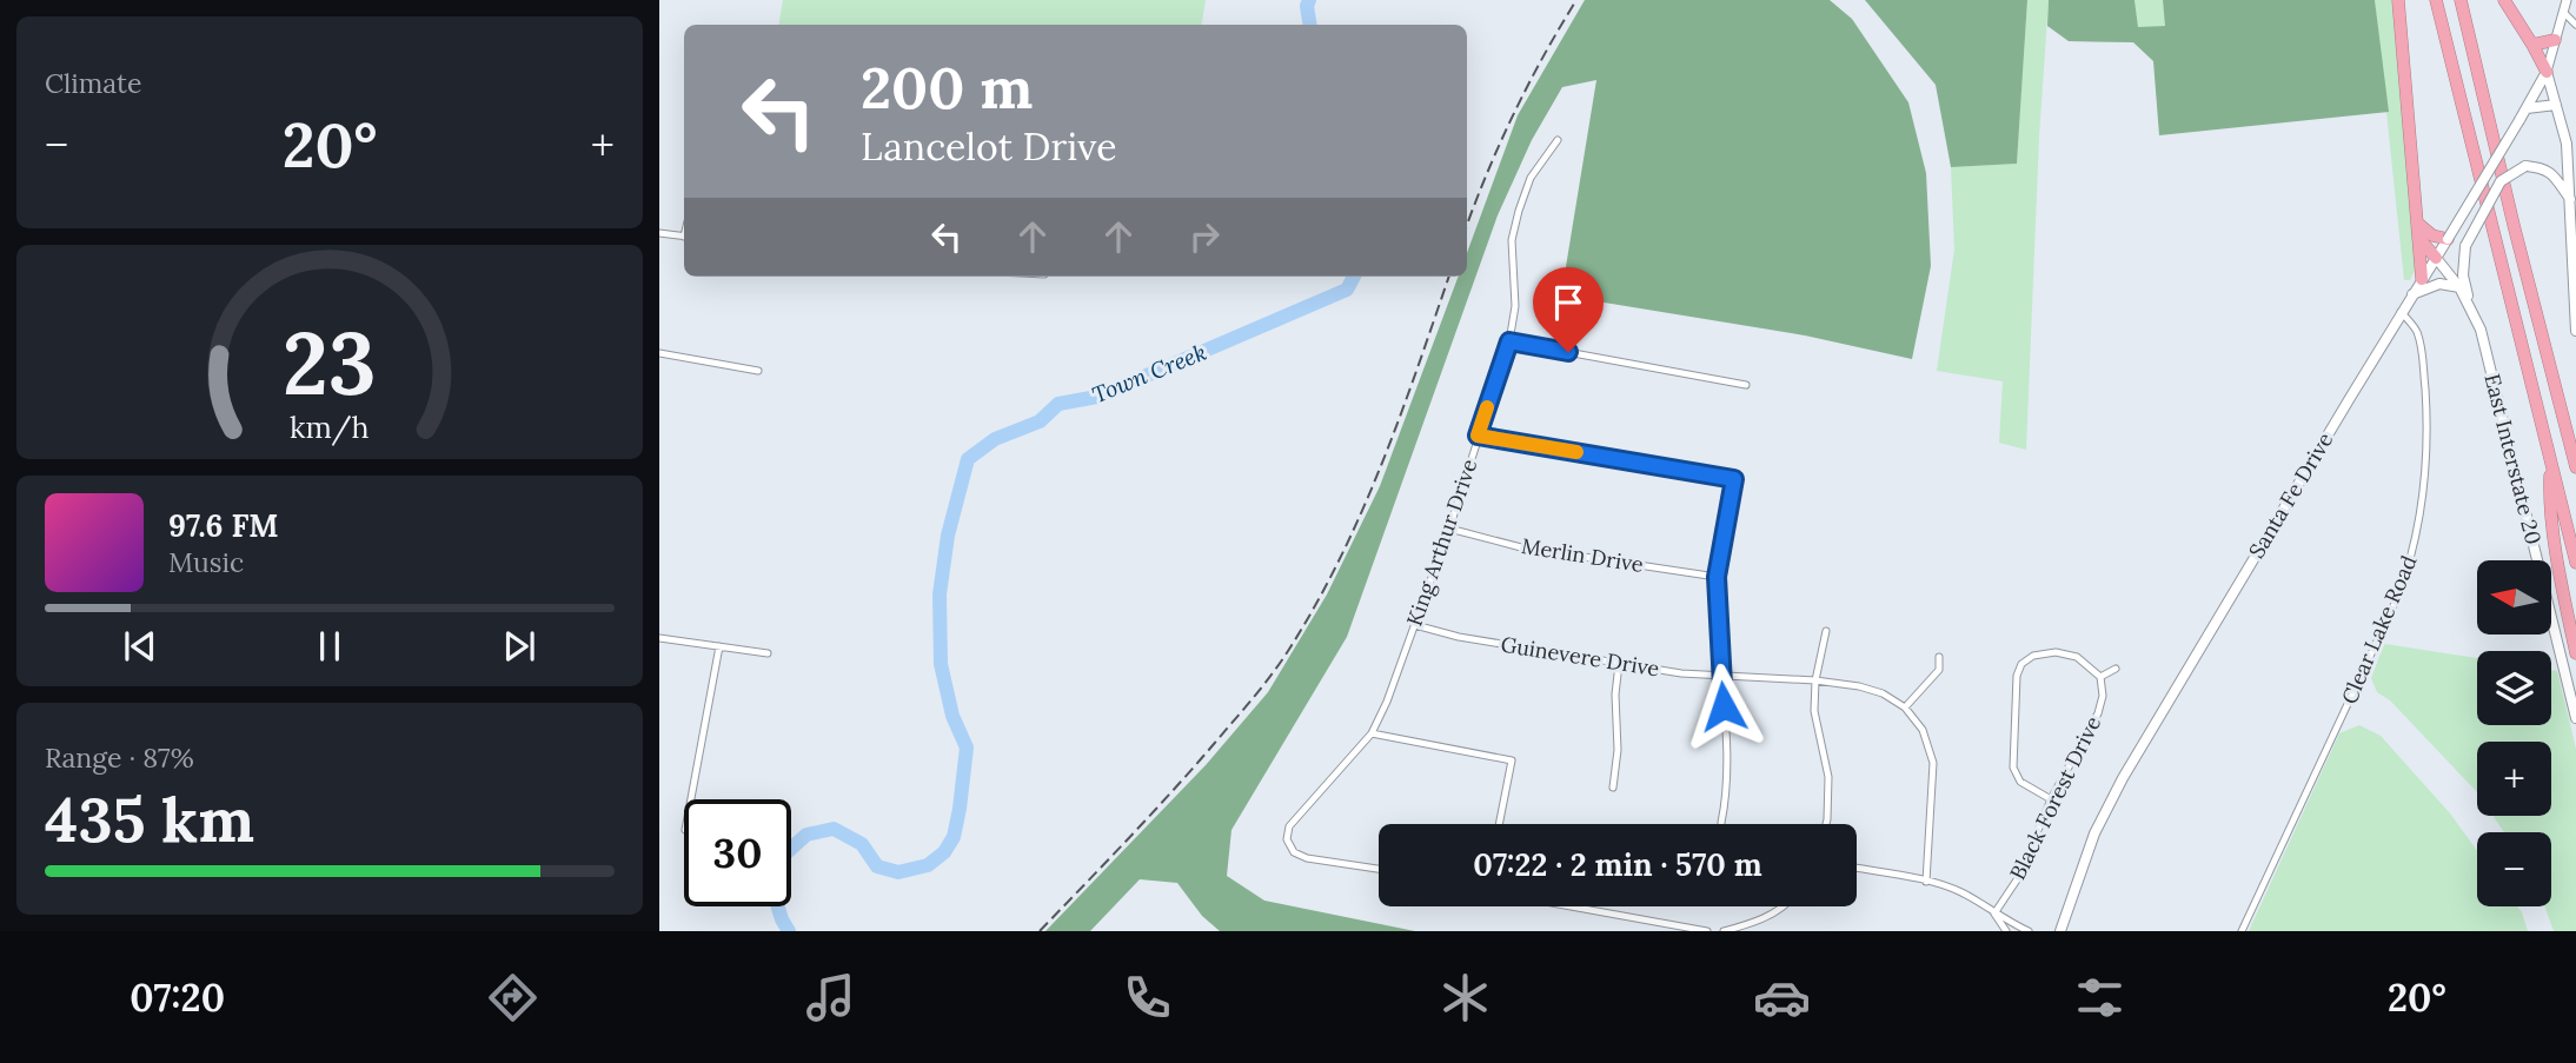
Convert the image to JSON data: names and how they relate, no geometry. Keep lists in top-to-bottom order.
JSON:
{
  "streets": {
    "main road": ["East Interstate 20", "Santa Fe Drive"],
    "street": [
      "King Arthur Drive",
      "Merlin Drive",
      "Clear Lake Road",
      "Guinevere Drive",
      "Black Forest Drive"
    ]
  },
  "crossings": [
    ["East Interstate 20", "Santa Fe Drive"],
    ["Santa Fe Drive", "Clear Lake Road"],
    ["King Arthur Drive", "Merlin Drive"],
    ["King Arthur Drive", "Guinevere Drive"]
  ],
  "water": ["Town Creek"],
  "north": "left",
  "page": {
    "tile": [
      "Climate",
      ["Range · 87%", "435 km"]
    ],
    "turn": ["200 m", "Lancelot Drive"],
    "heat": ["−", "20°", "+"],
    "song": ["97.6 FM", "Music"],
    "map_buttons": ["+", "−"],
    "limit": "30",
    "trip": "07:22 · 2 min · 570 m",
    "tabs": ["07:20", "20°"],
    "gauge": ["23", "km/h"]
  }
}
